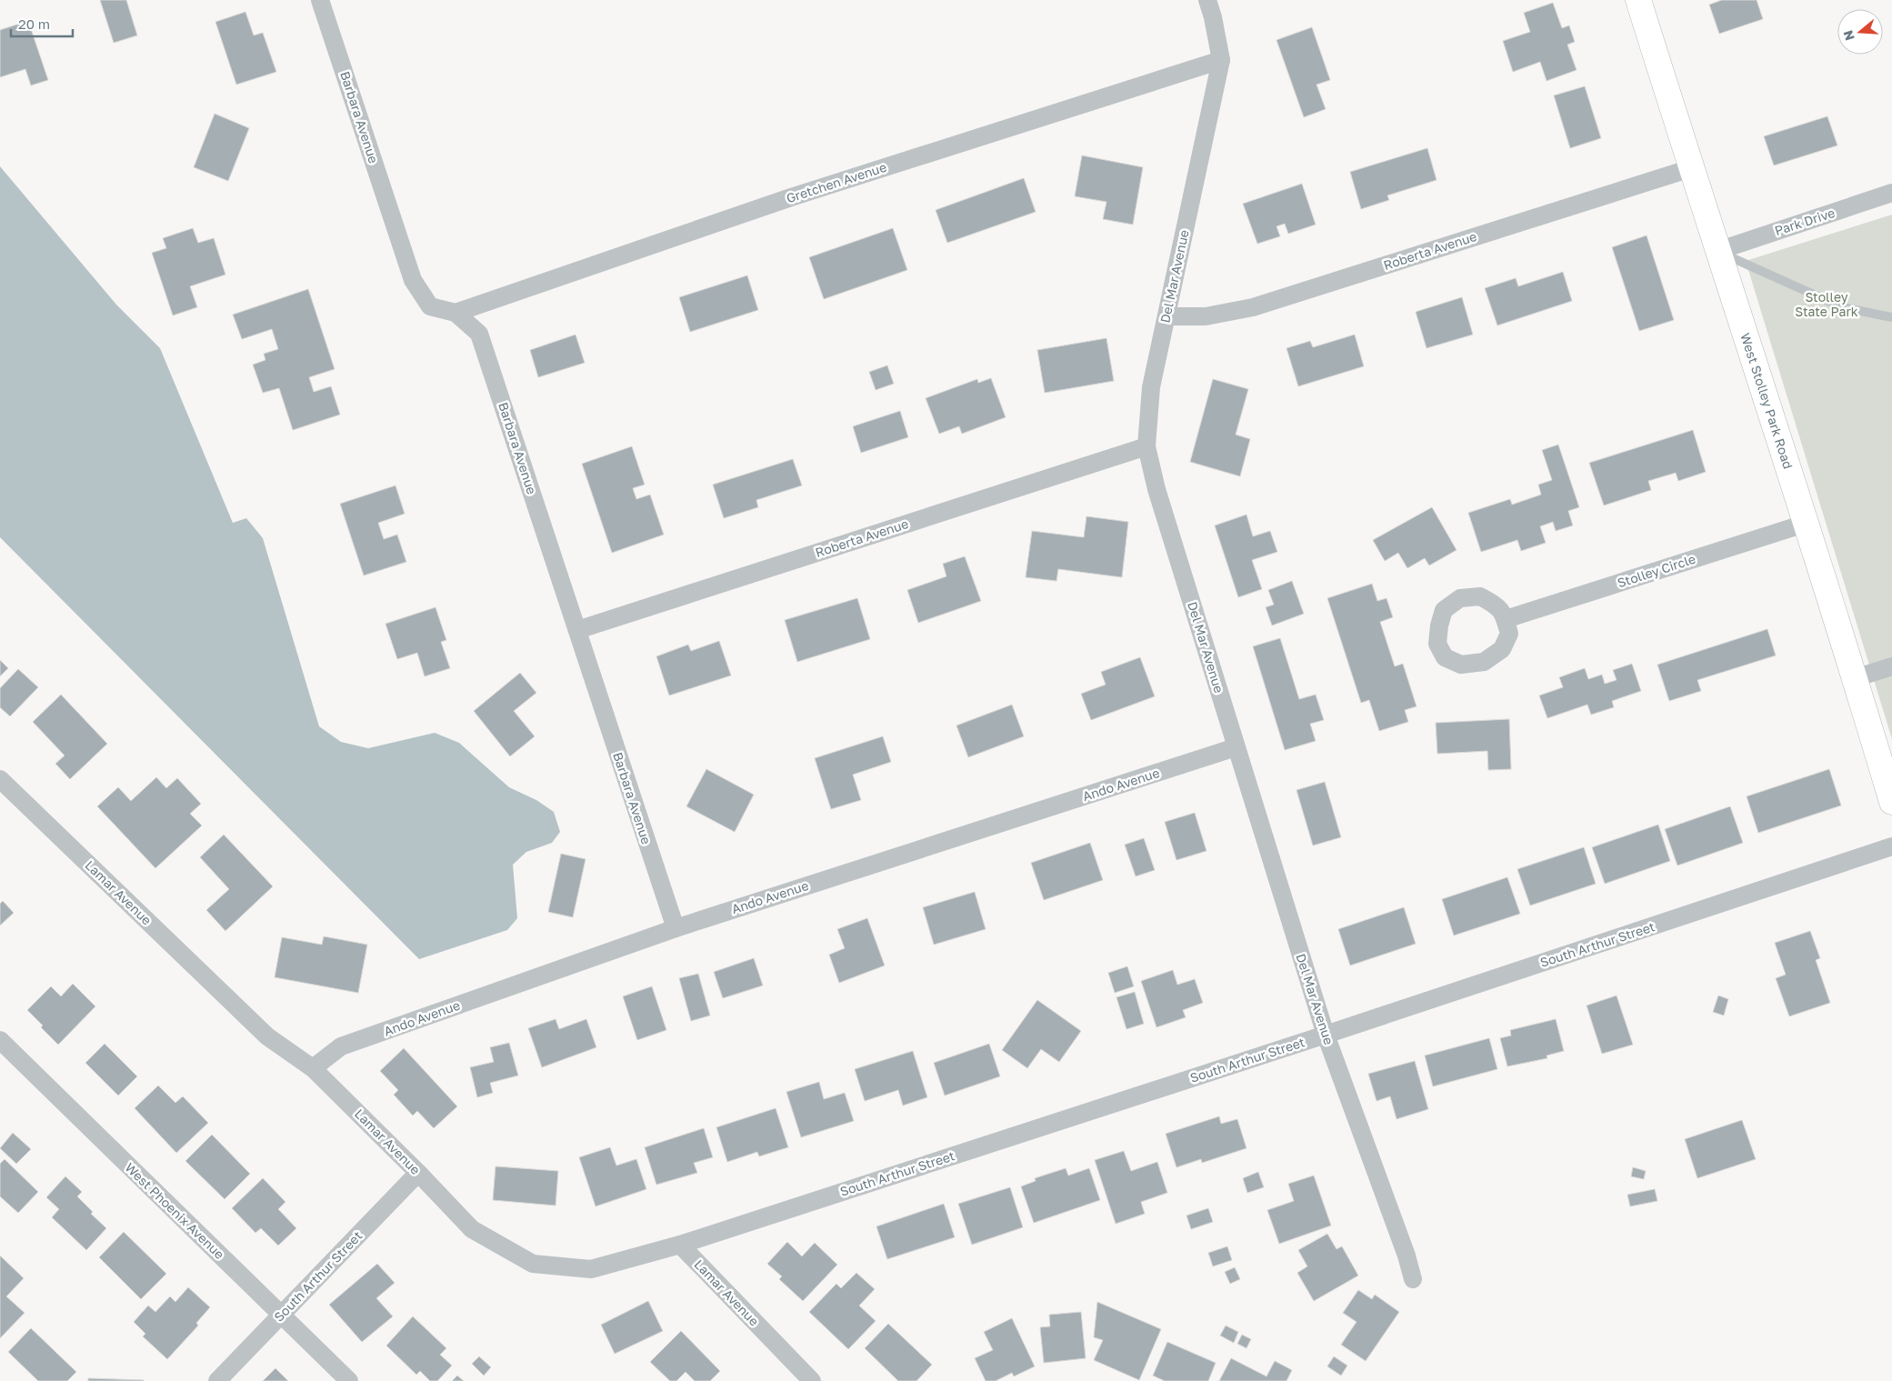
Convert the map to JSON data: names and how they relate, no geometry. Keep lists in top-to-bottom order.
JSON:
{
  "streets": {
    "main road": ["West Stolley Park Road"],
    "street": [
      "Barbara Avenue",
      "Gretchen Avenue",
      "Park Drive",
      "Roberta Avenue",
      "Del Mar Avenue",
      "Stolley Circle",
      "Ando Avenue",
      "Lamar Avenue",
      "South Arthur Street",
      "West Phoenix Avenue"
    ]
  },
  "crossings": [
    ["Barbara Avenue", "Gretchen Avenue"],
    ["Barbara Avenue", "Roberta Avenue"],
    ["Barbara Avenue", "Ando Avenue"],
    ["Gretchen Avenue", "Del Mar Avenue"],
    ["Park Drive", "West Stolley Park Road"],
    ["Roberta Avenue", "Del Mar Avenue"],
    ["Roberta Avenue", "West Stolley Park Road"],
    ["Del Mar Avenue", "Ando Avenue"],
    ["Del Mar Avenue", "South Arthur Street"],
    ["West Stolley Park Road", "Stolley Circle"],
    ["Ando Avenue", "Lamar Avenue"],
    ["Lamar Avenue", "South Arthur Street"],
    ["South Arthur Street", "West Phoenix Avenue"]
  ],
  "parks": ["Stolley State Park"],
  "scale_bar": "20 m",
  "north": "left"
}
